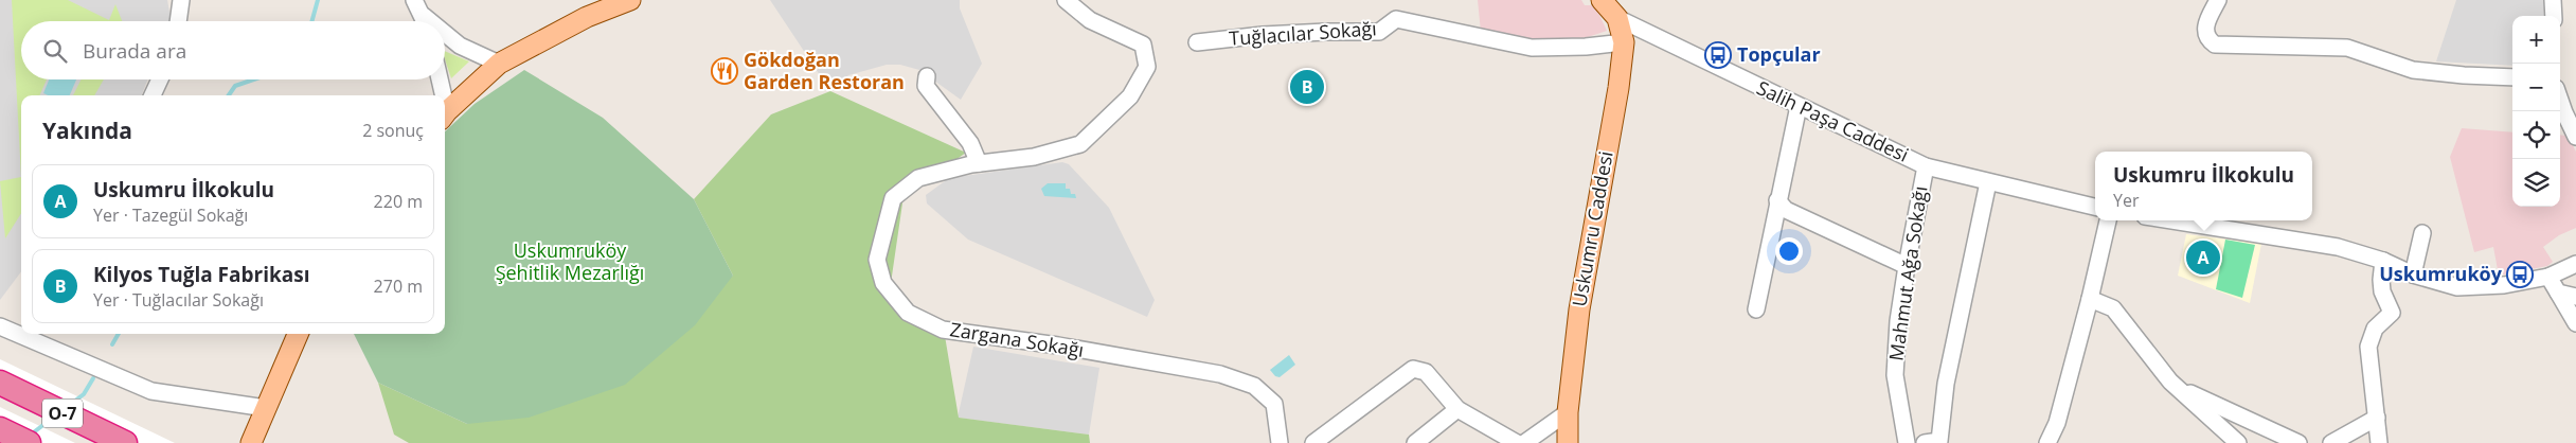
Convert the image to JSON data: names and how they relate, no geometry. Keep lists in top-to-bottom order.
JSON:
{
  "streets": {
    "highway": ["O-7"],
    "main road": ["Salih Paşa Caddesi", "Uskumru Caddesi"],
    "street": ["Tuğlacılar Sokağı", "Mahmut Ağa Sokağı", "Zargana Sokağı"]
  },
  "crossings": [
    ["Tuğlacılar Sokağı", "Uskumru Caddesi"],
    ["Salih Paşa Caddesi", "Uskumru Caddesi"],
    ["Salih Paşa Caddesi", "Mahmut Ağa Sokağı"]
  ],
  "parks": ["Uskumruköy Şehitlik Mezarlığı"],
  "places": {
    "bus stop": ["Topçular", "Uskumruköy"],
    "restaurant": ["Gökdoğan Garden Restoran"]
  },
  "page": {
    "map_buttons": ["+", "−"],
    "search": "Burada ara",
    "pins": ["B", "A"],
    "heading": ["Yakında", "2 sonuç"],
    "popup": ["Uskumru İlkokulu", "Yer"],
    "list": [
      {
        "mark": "A",
        "name": "Uskumru İlkokulu",
        "note": "Yer · Tazegül Sokağı",
        "value": "220 m"
      },
      {
        "mark": "B",
        "name": "Kilyos Tuğla Fabrikası",
        "note": "Yer · Tuğlacılar Sokağı",
        "value": "270 m"
      }
    ]
  }
}
